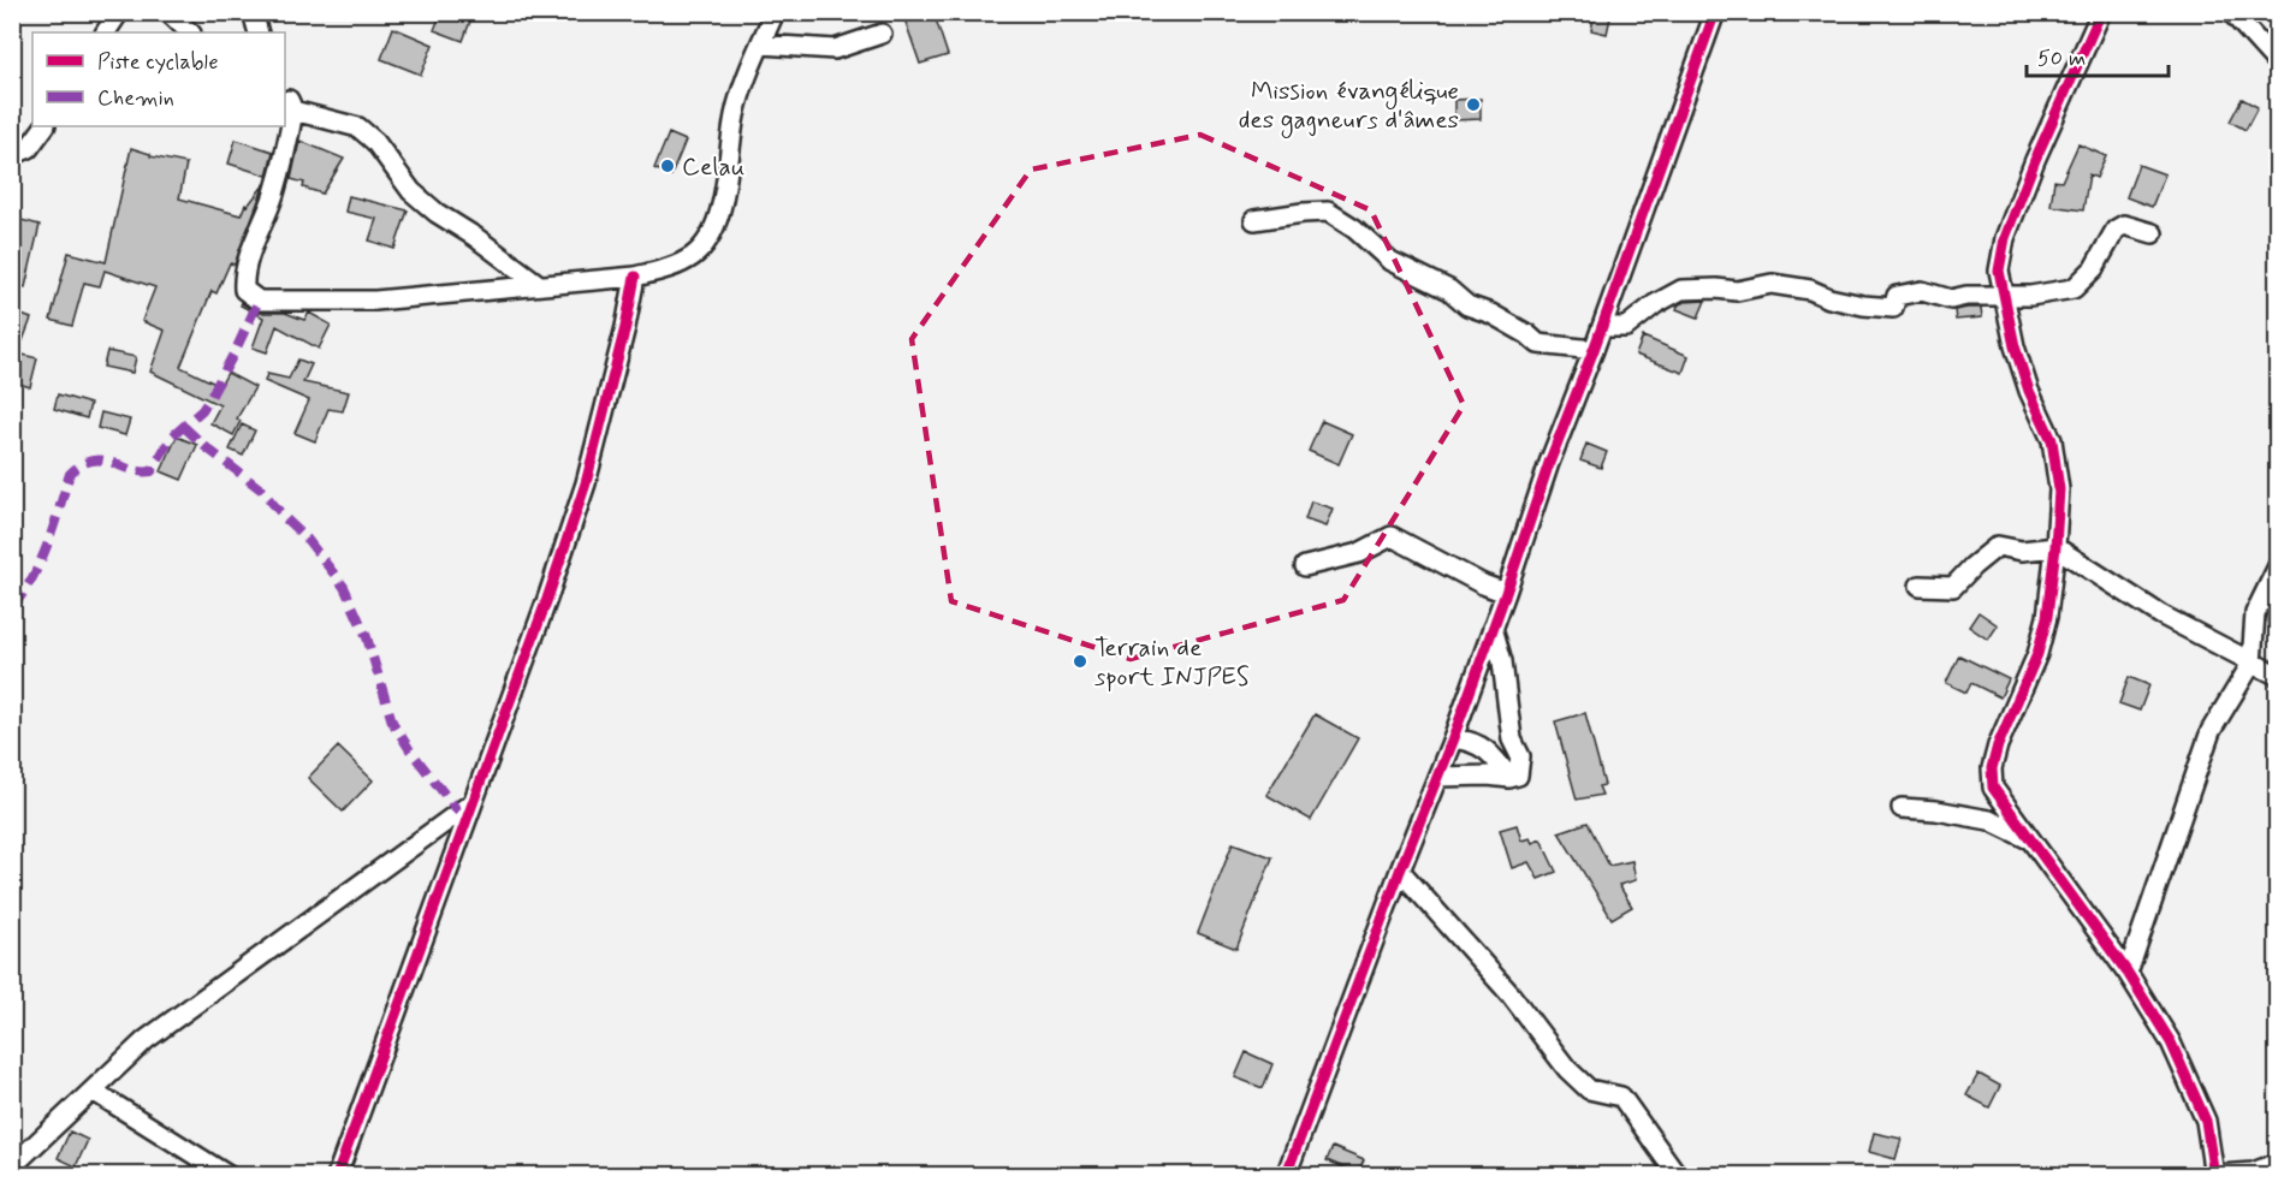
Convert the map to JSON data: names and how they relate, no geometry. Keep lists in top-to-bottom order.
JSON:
{
  "places": ["Mission évangélique des gagneurs d'âmes", "Celau", "Terrain de sport INJPES"],
  "legend": ["Piste cyclable", "Chemin"],
  "scale_bar": "50 m"
}
